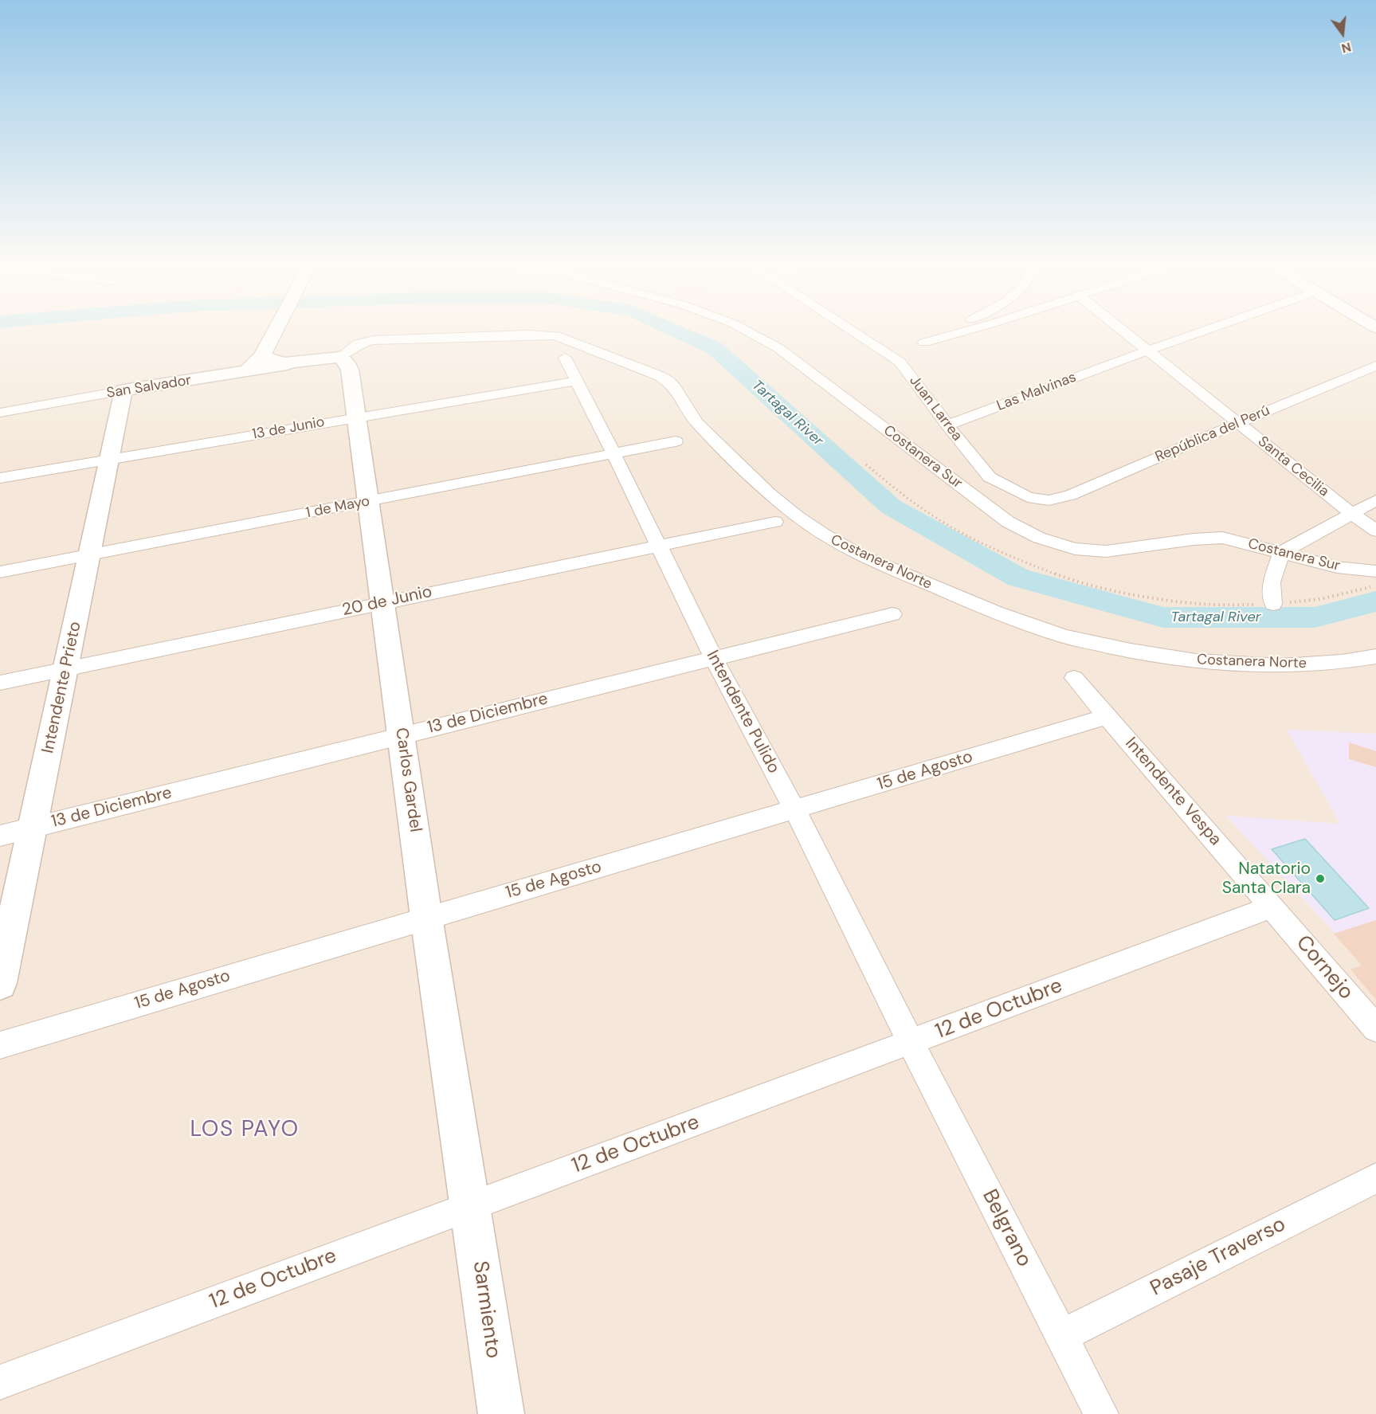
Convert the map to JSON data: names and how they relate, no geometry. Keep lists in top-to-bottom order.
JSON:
{
  "streets": {
    "street": [
      "San Salvador",
      "Las Malvinas",
      "Juan Larrea",
      "13 de Junio",
      "República del Perú",
      "Costanera Sur",
      "Santa Cecilia",
      "1 de Mayo",
      "Costanera Norte",
      "20 de Junio",
      "Intendente Prieto",
      "Intendente Pulido",
      "13 de Diciembre",
      "15 de Agosto",
      "Carlos Gardel",
      "Intendente Vespa",
      "Cornejo",
      "12 de Octubre",
      "Belgrano",
      "Pasaje Traverso",
      "Sarmiento"
    ]
  },
  "crossings": [
    ["San Salvador", "Intendente Prieto"],
    ["Las Malvinas", "Juan Larrea"],
    ["Las Malvinas", "Santa Cecilia"],
    ["Juan Larrea", "República del Perú"],
    ["13 de Junio", "Intendente Prieto"],
    ["13 de Junio", "Intendente Pulido"],
    ["13 de Junio", "Carlos Gardel"],
    ["República del Perú", "Santa Cecilia"],
    ["1 de Mayo", "Intendente Prieto"],
    ["1 de Mayo", "Intendente Pulido"],
    ["1 de Mayo", "Carlos Gardel"],
    ["Costanera Norte", "Carlos Gardel"],
    ["20 de Junio", "Intendente Prieto"],
    ["20 de Junio", "Intendente Pulido"],
    ["20 de Junio", "Carlos Gardel"],
    ["Intendente Prieto", "13 de Diciembre"],
    ["Intendente Pulido", "13 de Diciembre"],
    ["Intendente Pulido", "15 de Agosto"],
    ["Intendente Pulido", "12 de Octubre"],
    ["Intendente Pulido", "Belgrano"],
    ["13 de Diciembre", "Carlos Gardel"],
    ["15 de Agosto", "Carlos Gardel"],
    ["15 de Agosto", "Intendente Vespa"],
    ["Carlos Gardel", "12 de Octubre"],
    ["Carlos Gardel", "Sarmiento"],
    ["Intendente Vespa", "Cornejo"],
    ["Intendente Vespa", "12 de Octubre"],
    ["Cornejo", "12 de Octubre"],
    ["12 de Octubre", "Belgrano"],
    ["12 de Octubre", "Sarmiento"],
    ["Belgrano", "Pasaje Traverso"]
  ],
  "districts": ["LOS PAYO"],
  "water": ["Tartagal River"],
  "places": ["Natatorio Santa Clara"],
  "north": "bottom"
}
